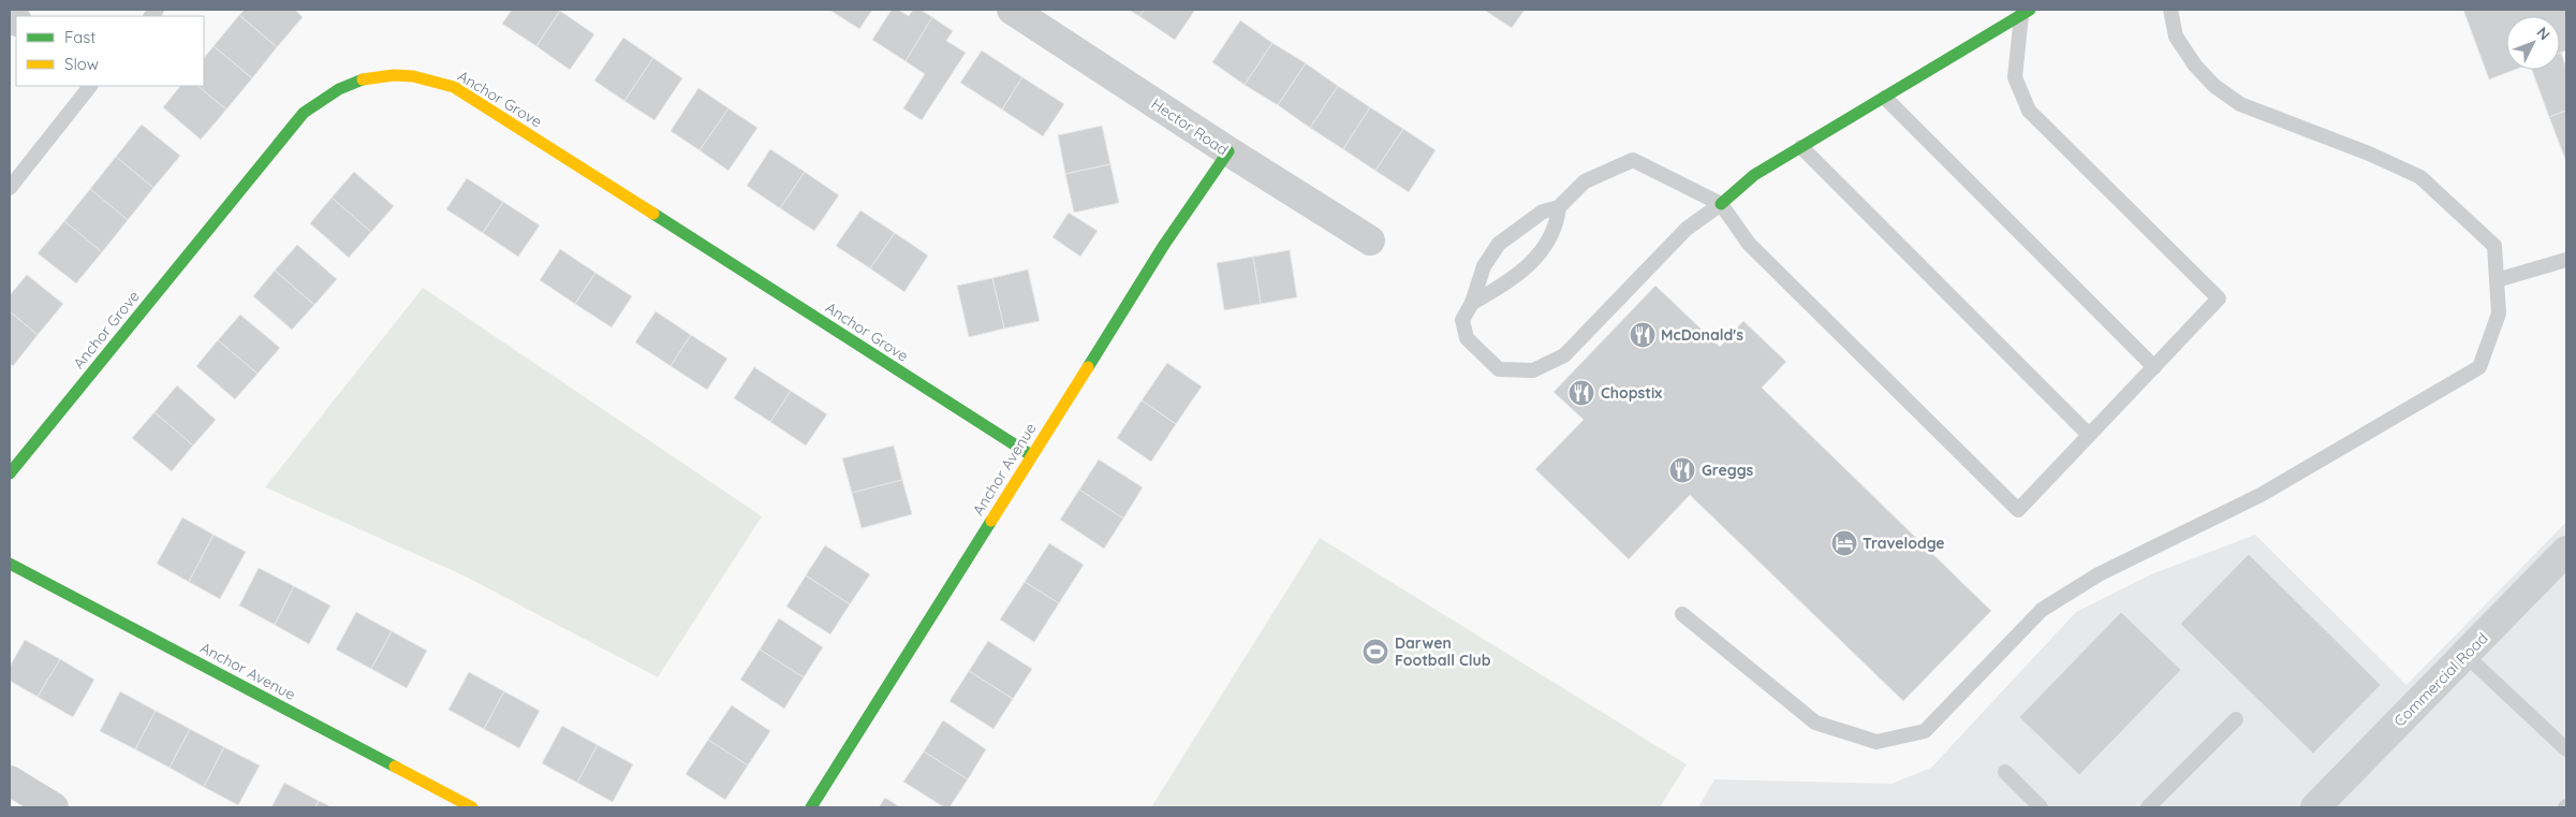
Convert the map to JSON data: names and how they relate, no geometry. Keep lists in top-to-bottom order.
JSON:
{
  "streets": {
    "street": [
      "Anchor Grove",
      "Hector Road",
      "Anchor Avenue",
      "Commercial Road"
    ]
  },
  "crossings": [
    ["Anchor Grove", "Anchor Avenue"],
    ["Hector Road", "Anchor Avenue"]
  ],
  "places": {
    "restaurant": ["McDonald's", "Chopstix", "Greggs"],
    "hotel": ["Travelodge"],
    "sports": ["Darwen Football Club"]
  },
  "legend": ["Fast", "Slow"],
  "north": "top right"
}
